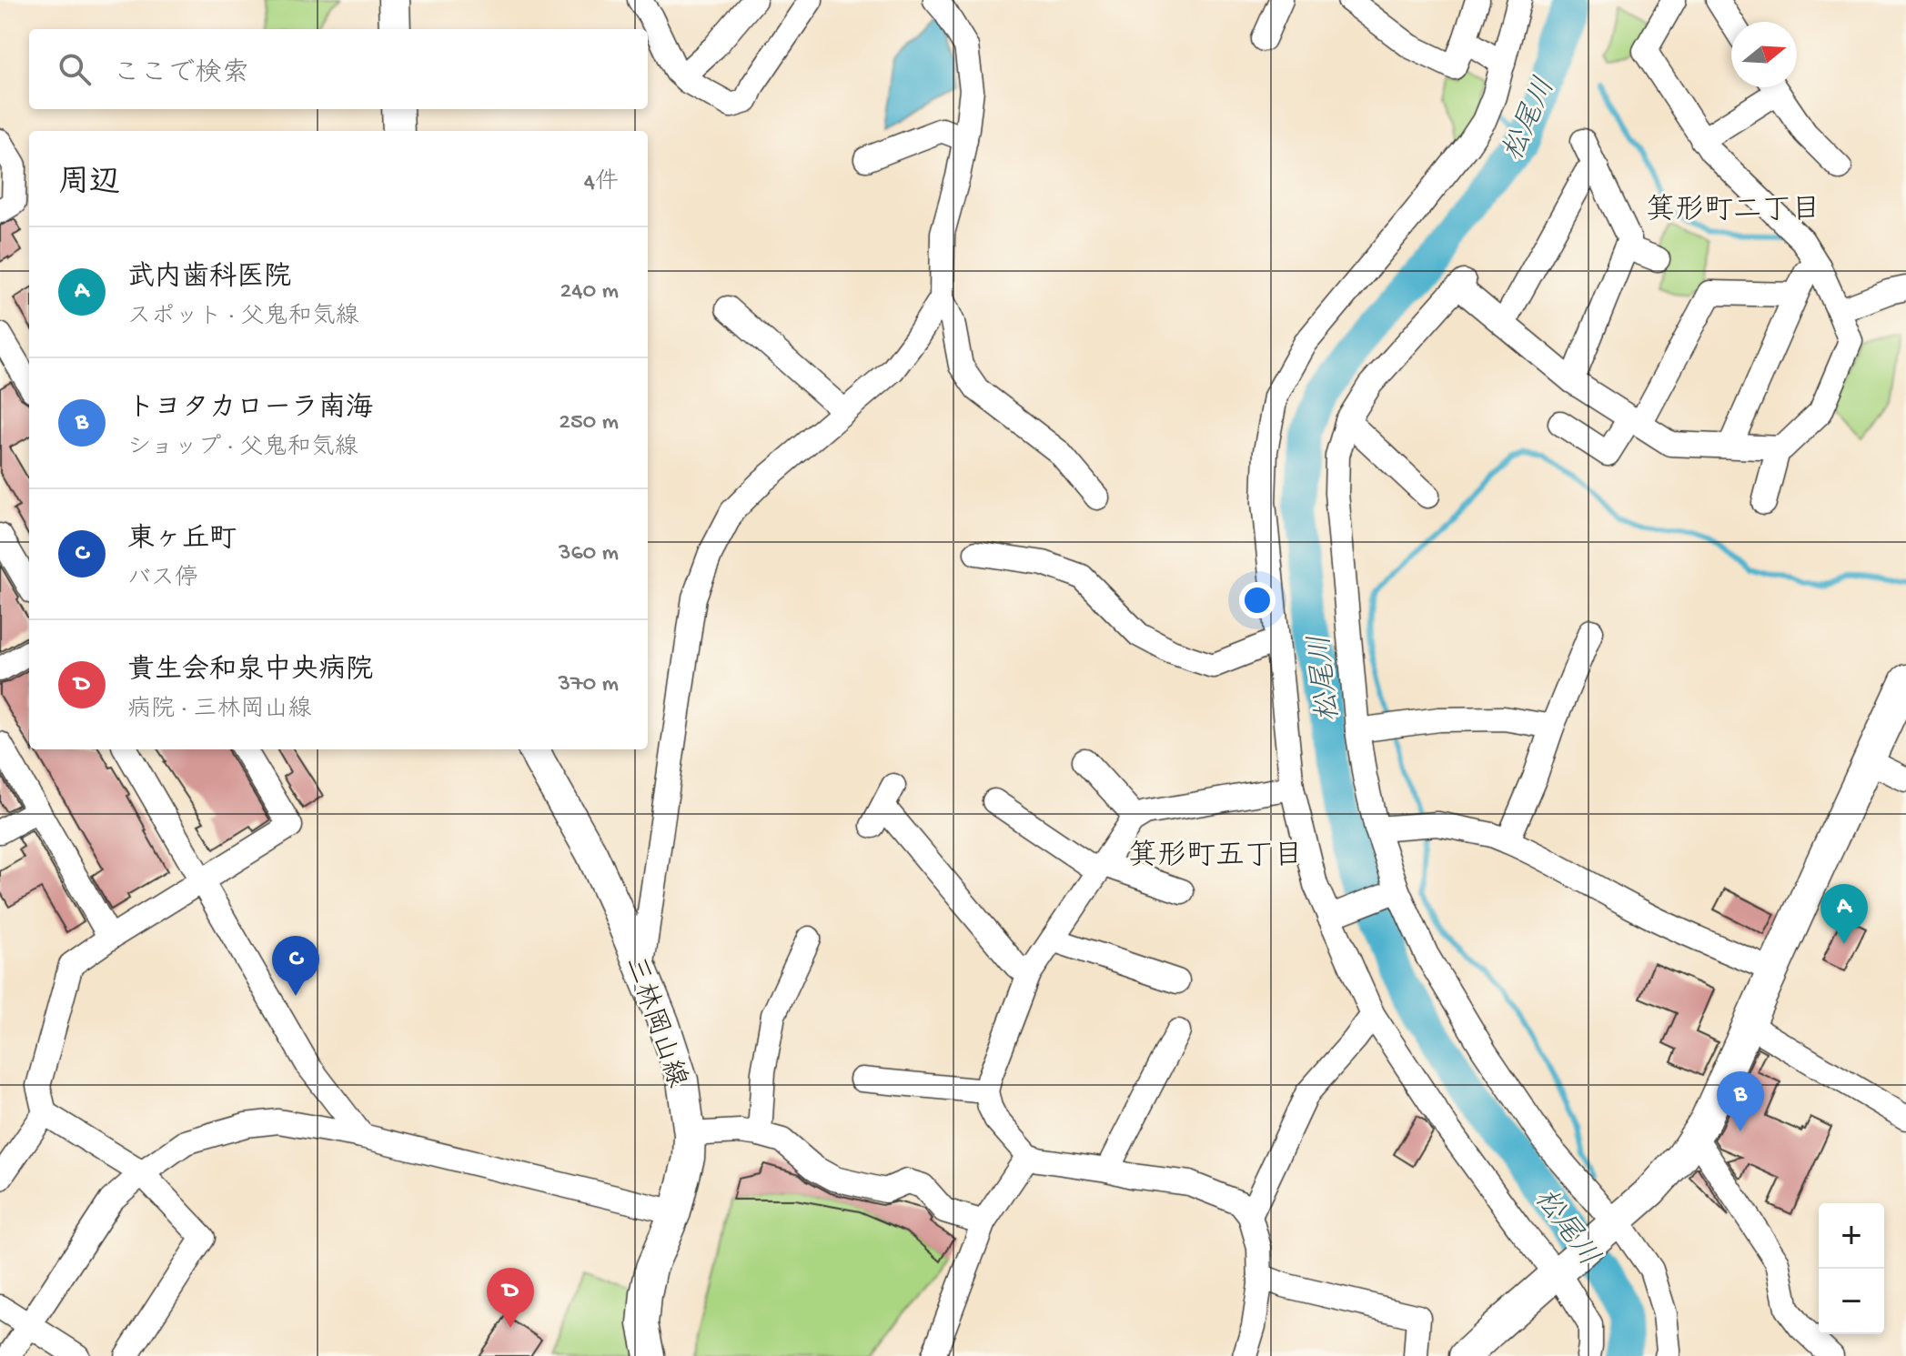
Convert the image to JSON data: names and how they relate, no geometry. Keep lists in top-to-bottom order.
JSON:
{
  "streets": {
    "main road": ["三林岡山線"]
  },
  "districts": ["箕形町二丁目", "箕形町五丁目"],
  "water": ["松尾川"],
  "north": "right",
  "page": {
    "search": "ここで検索",
    "heading": ["周辺", "4件"],
    "list": [
      {
        "mark": "A",
        "name": "武内歯科医院",
        "note": "スポット · 父鬼和気線",
        "value": "240 m"
      },
      {
        "mark": "B",
        "name": "トヨタカローラ南海",
        "note": "ショップ · 父鬼和気線",
        "value": "250 m"
      },
      {
        "mark": "C",
        "name": "東ヶ丘町",
        "note": "バス停",
        "value": "360 m"
      },
      {
        "mark": "D",
        "name": "貴生会和泉中央病院",
        "note": "病院 · 三林岡山線",
        "value": "370 m"
      }
    ],
    "pins": [
      "A",
      "C",
      "B",
      "D"
    ],
    "map_buttons": ["+", "−"]
  }
}
